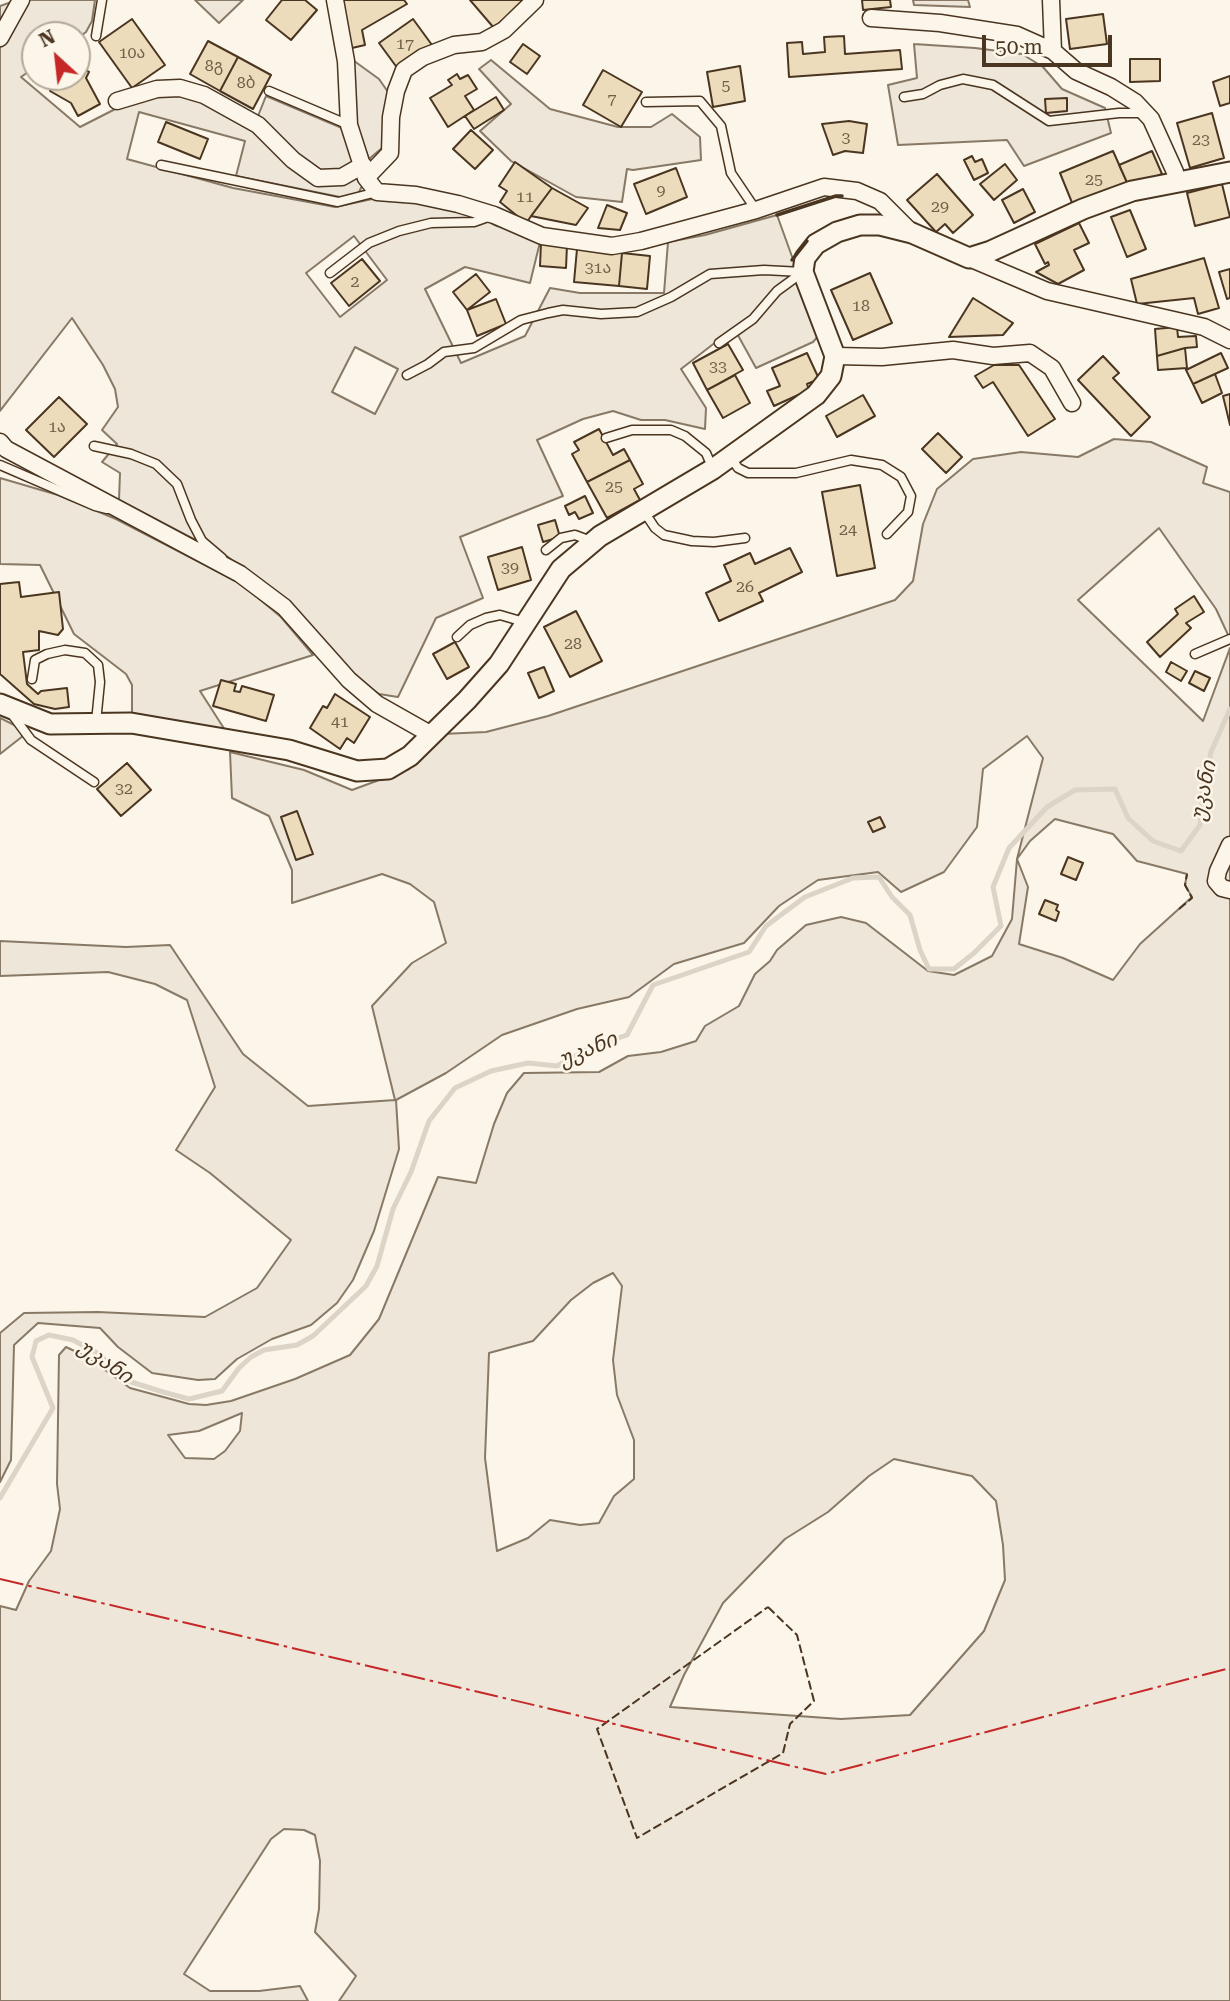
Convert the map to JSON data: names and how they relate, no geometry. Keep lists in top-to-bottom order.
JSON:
{
  "water": ["უკანი"],
  "house_numbers": [
    "17",
    "10ა",
    "8გ",
    "8ბ",
    "5",
    "7",
    "3",
    "23",
    "25",
    "9",
    "11",
    "29",
    "31ა",
    "2",
    "18",
    "33",
    "1ა",
    "25",
    "24",
    "39",
    "26",
    "28",
    "41",
    "32"
  ],
  "scale_bar": "50 m",
  "north": "top left"
}
